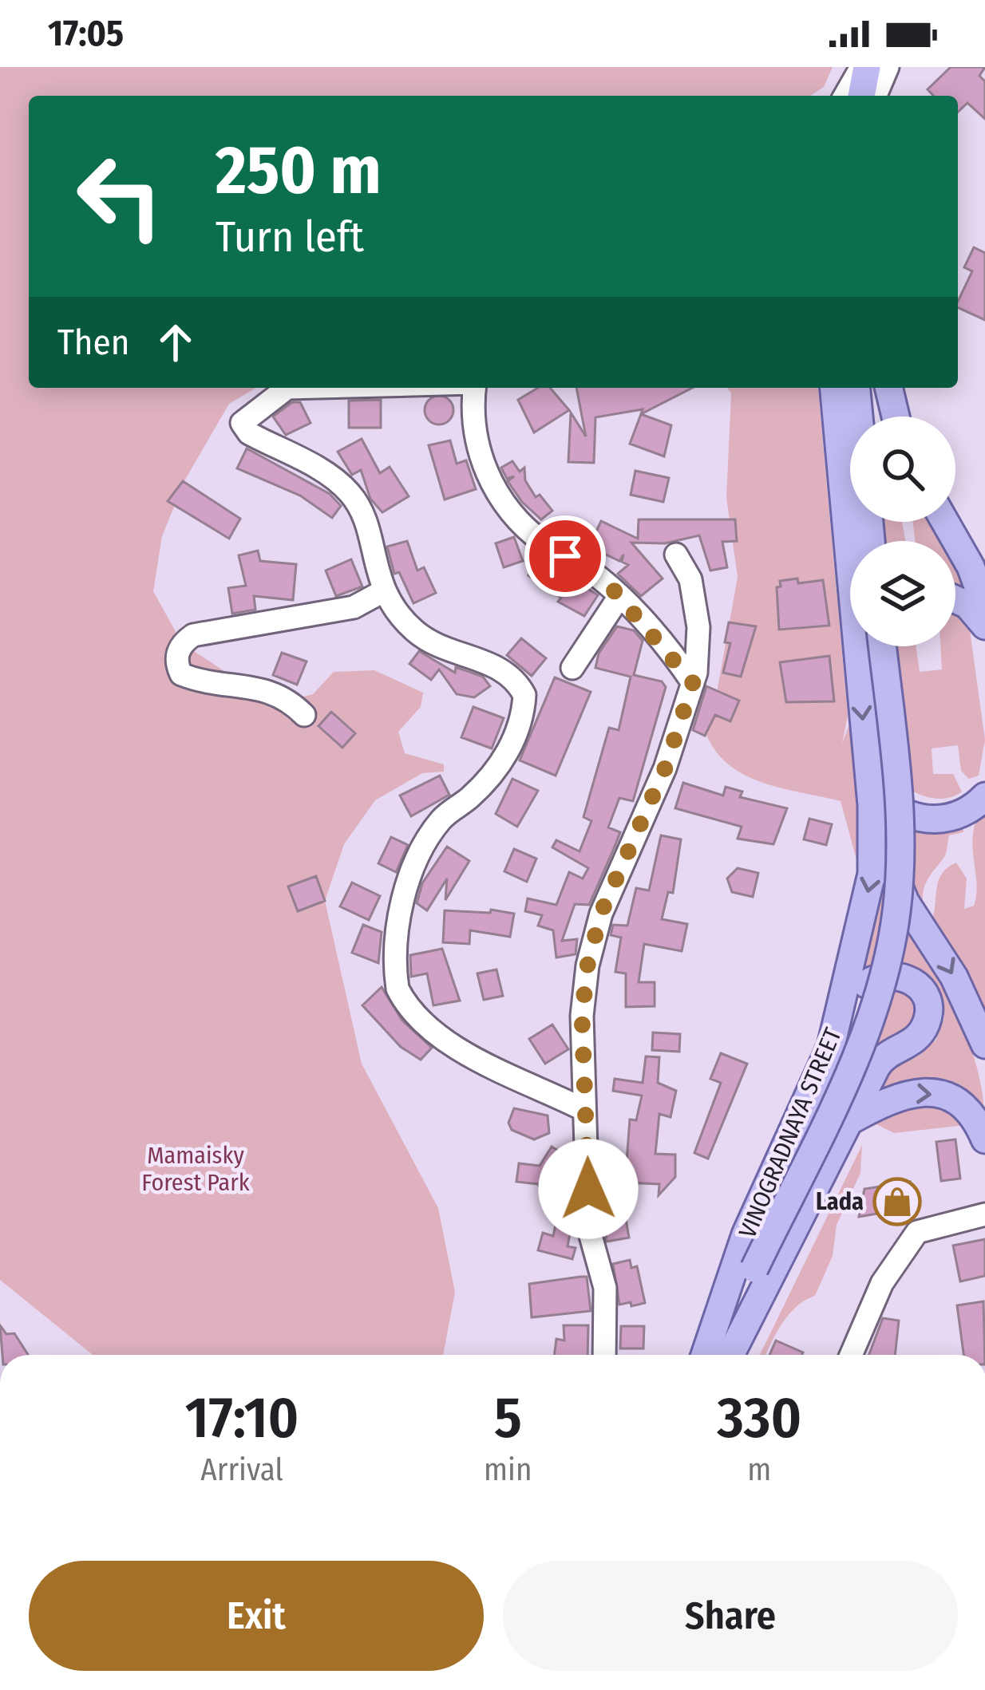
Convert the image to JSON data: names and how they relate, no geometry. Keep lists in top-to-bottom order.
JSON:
{
  "streets": {
    "main road": ["VINOGRADNAYA STREET"]
  },
  "parks": ["Mamaisky Forest Park"],
  "places": {
    "shop": ["Lada"]
  },
  "page": {
    "status": "17:05",
    "turn": ["250 m", "Turn left"],
    "then": "Then",
    "eta": [
      "17:10",
      "Arrival",
      "5",
      "min",
      "330",
      "m"
    ],
    "buttons": ["Exit", "Share"]
  }
}
